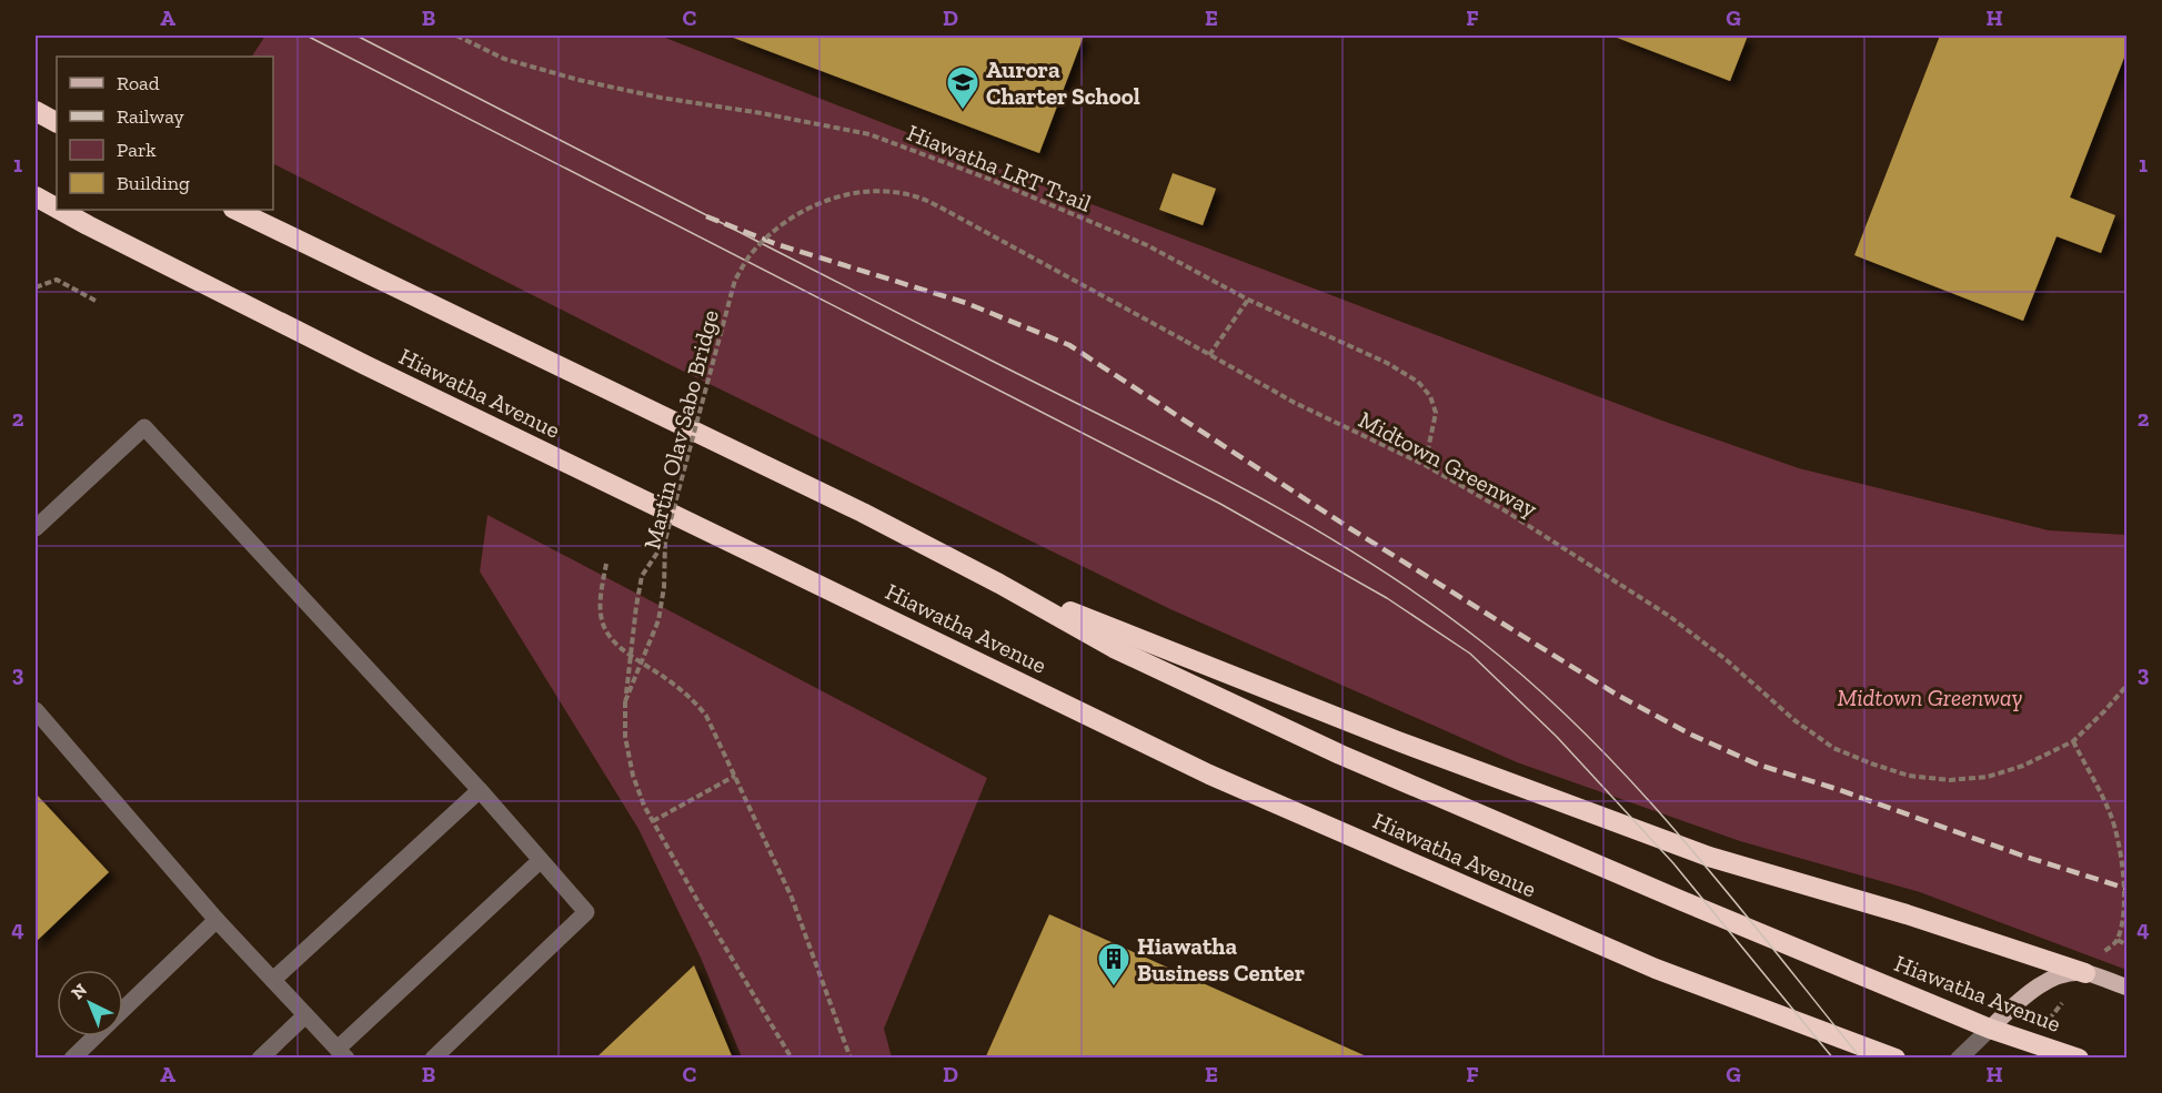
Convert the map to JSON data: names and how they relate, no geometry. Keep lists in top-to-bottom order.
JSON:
{
  "streets": {
    "highway": ["Hiawatha Avenue"],
    "path": ["Hiawatha LRT Trail", "Martin Olav Sabo Bridge", "Midtown Greenway"]
  },
  "crossings": [
    ["Hiawatha LRT Trail", "Midtown Greenway"],
    ["Martin Olav Sabo Bridge", "Midtown Greenway"]
  ],
  "parks": ["Midtown Greenway"],
  "places": {
    "school or university": ["Aurora Charter School"],
    "building": ["Hiawatha Business Center"]
  },
  "legend": [
    "Road",
    "Railway",
    "Park",
    "Building"
  ],
  "north": "top left",
  "grid": {
    "columns": [
      "A",
      "B",
      "C",
      "D",
      "E",
      "F",
      "G",
      "H"
    ],
    "rows": [
      "1",
      "2",
      "3",
      "4"
    ]
  }
}
